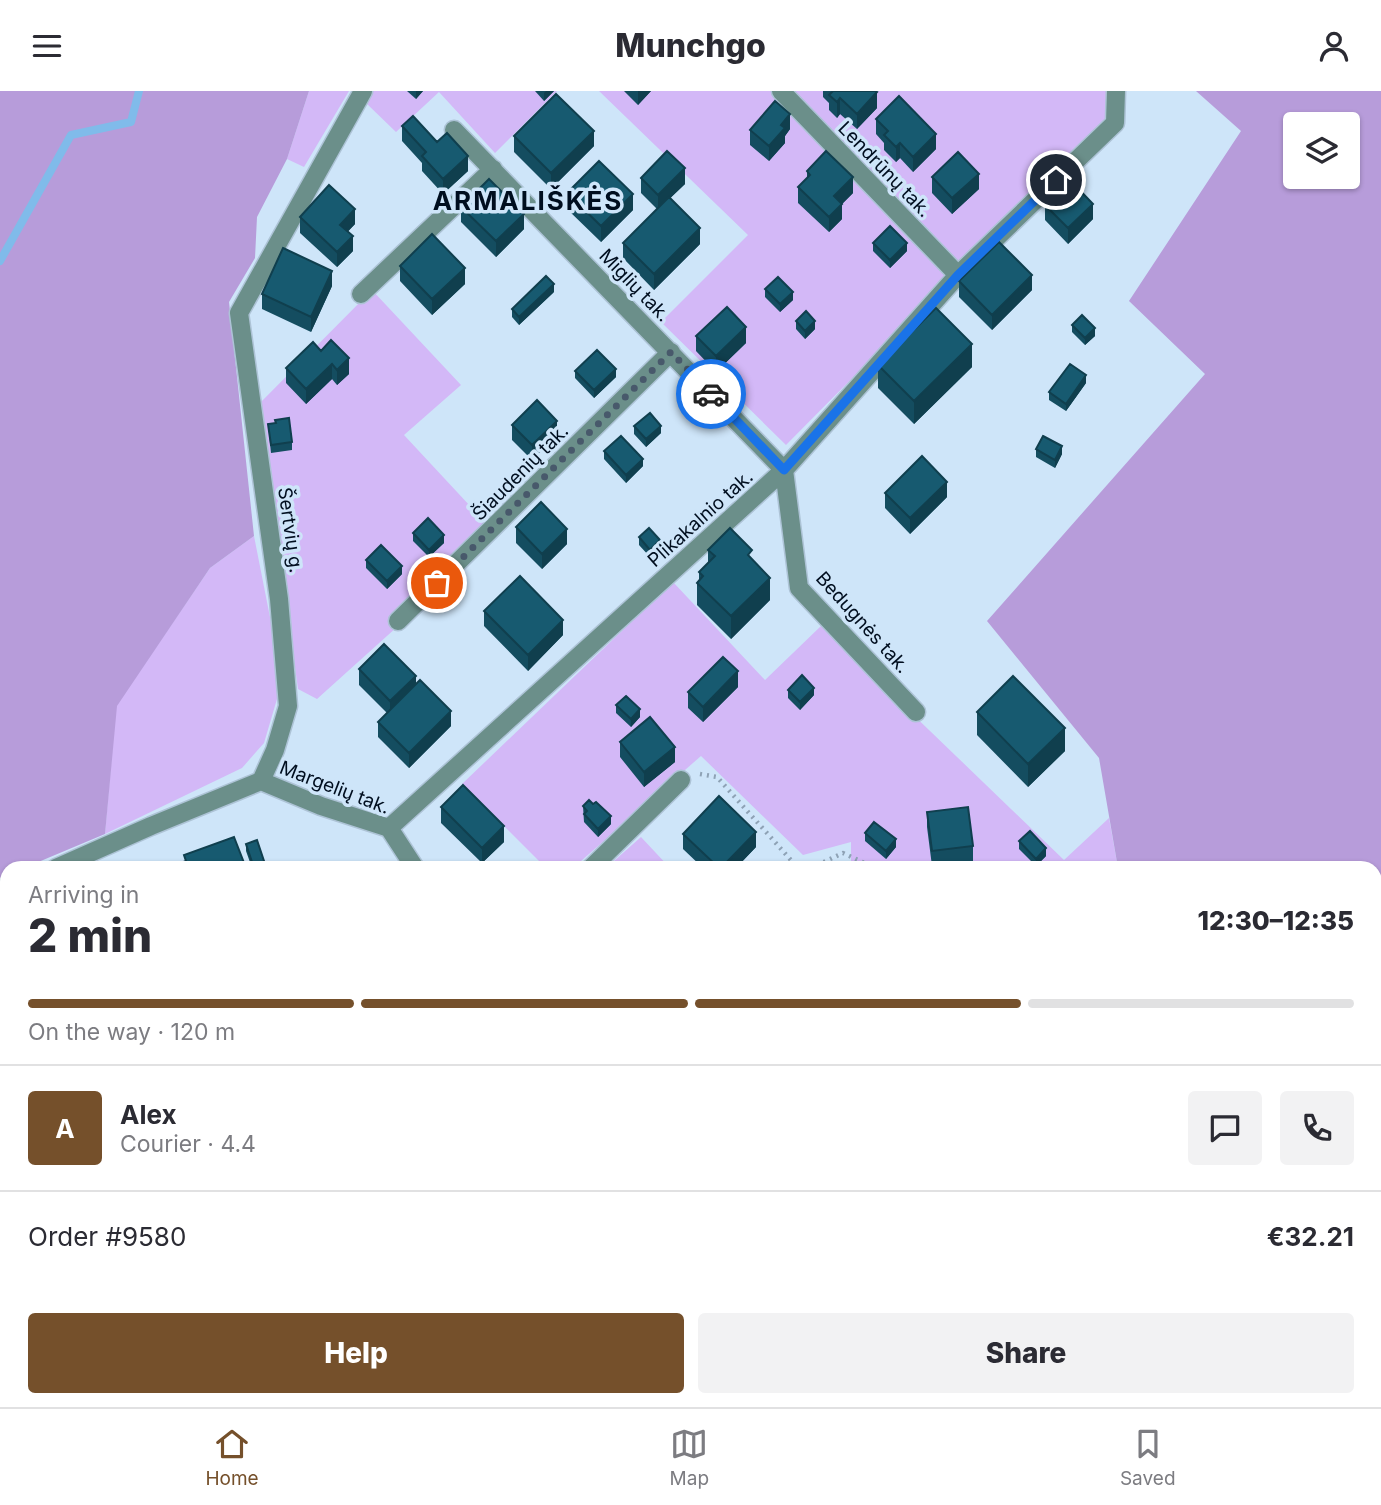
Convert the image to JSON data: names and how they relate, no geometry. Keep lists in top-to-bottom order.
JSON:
{
  "streets": {
    "street": [
      "Lendrūnų tak.",
      "Miglių tak.",
      "Šiaudenių tak.",
      "Plikakalnio tak.",
      "Šertvių g.",
      "Bedugnės tak.",
      "Margelių tak."
    ]
  },
  "crossings": [
    ["Lendrūnų tak.", "Plikakalnio tak."],
    ["Miglių tak.", "Šiaudenių tak."],
    ["Miglių tak.", "Plikakalnio tak."],
    ["Miglių tak.", "Bedugnės tak."],
    ["Plikakalnio tak.", "Bedugnės tak."],
    ["Plikakalnio tak.", "Margelių tak."],
    ["Šertvių g.", "Margelių tak."]
  ],
  "districts": ["ARMALIŠKĖS"],
  "page": {
    "header": "Munchgo",
    "heading": ["2 min", "Arriving in", "12:30–12:35"],
    "panel": [
      "Alex",
      "Courier · 4.4",
      "Order #9580",
      "€32.21"
    ],
    "bar": "On the way · 120 m",
    "round": "A",
    "buttons": ["Help", "Share"],
    "tabs": ["Home", "Map", "Saved"]
  }
}
